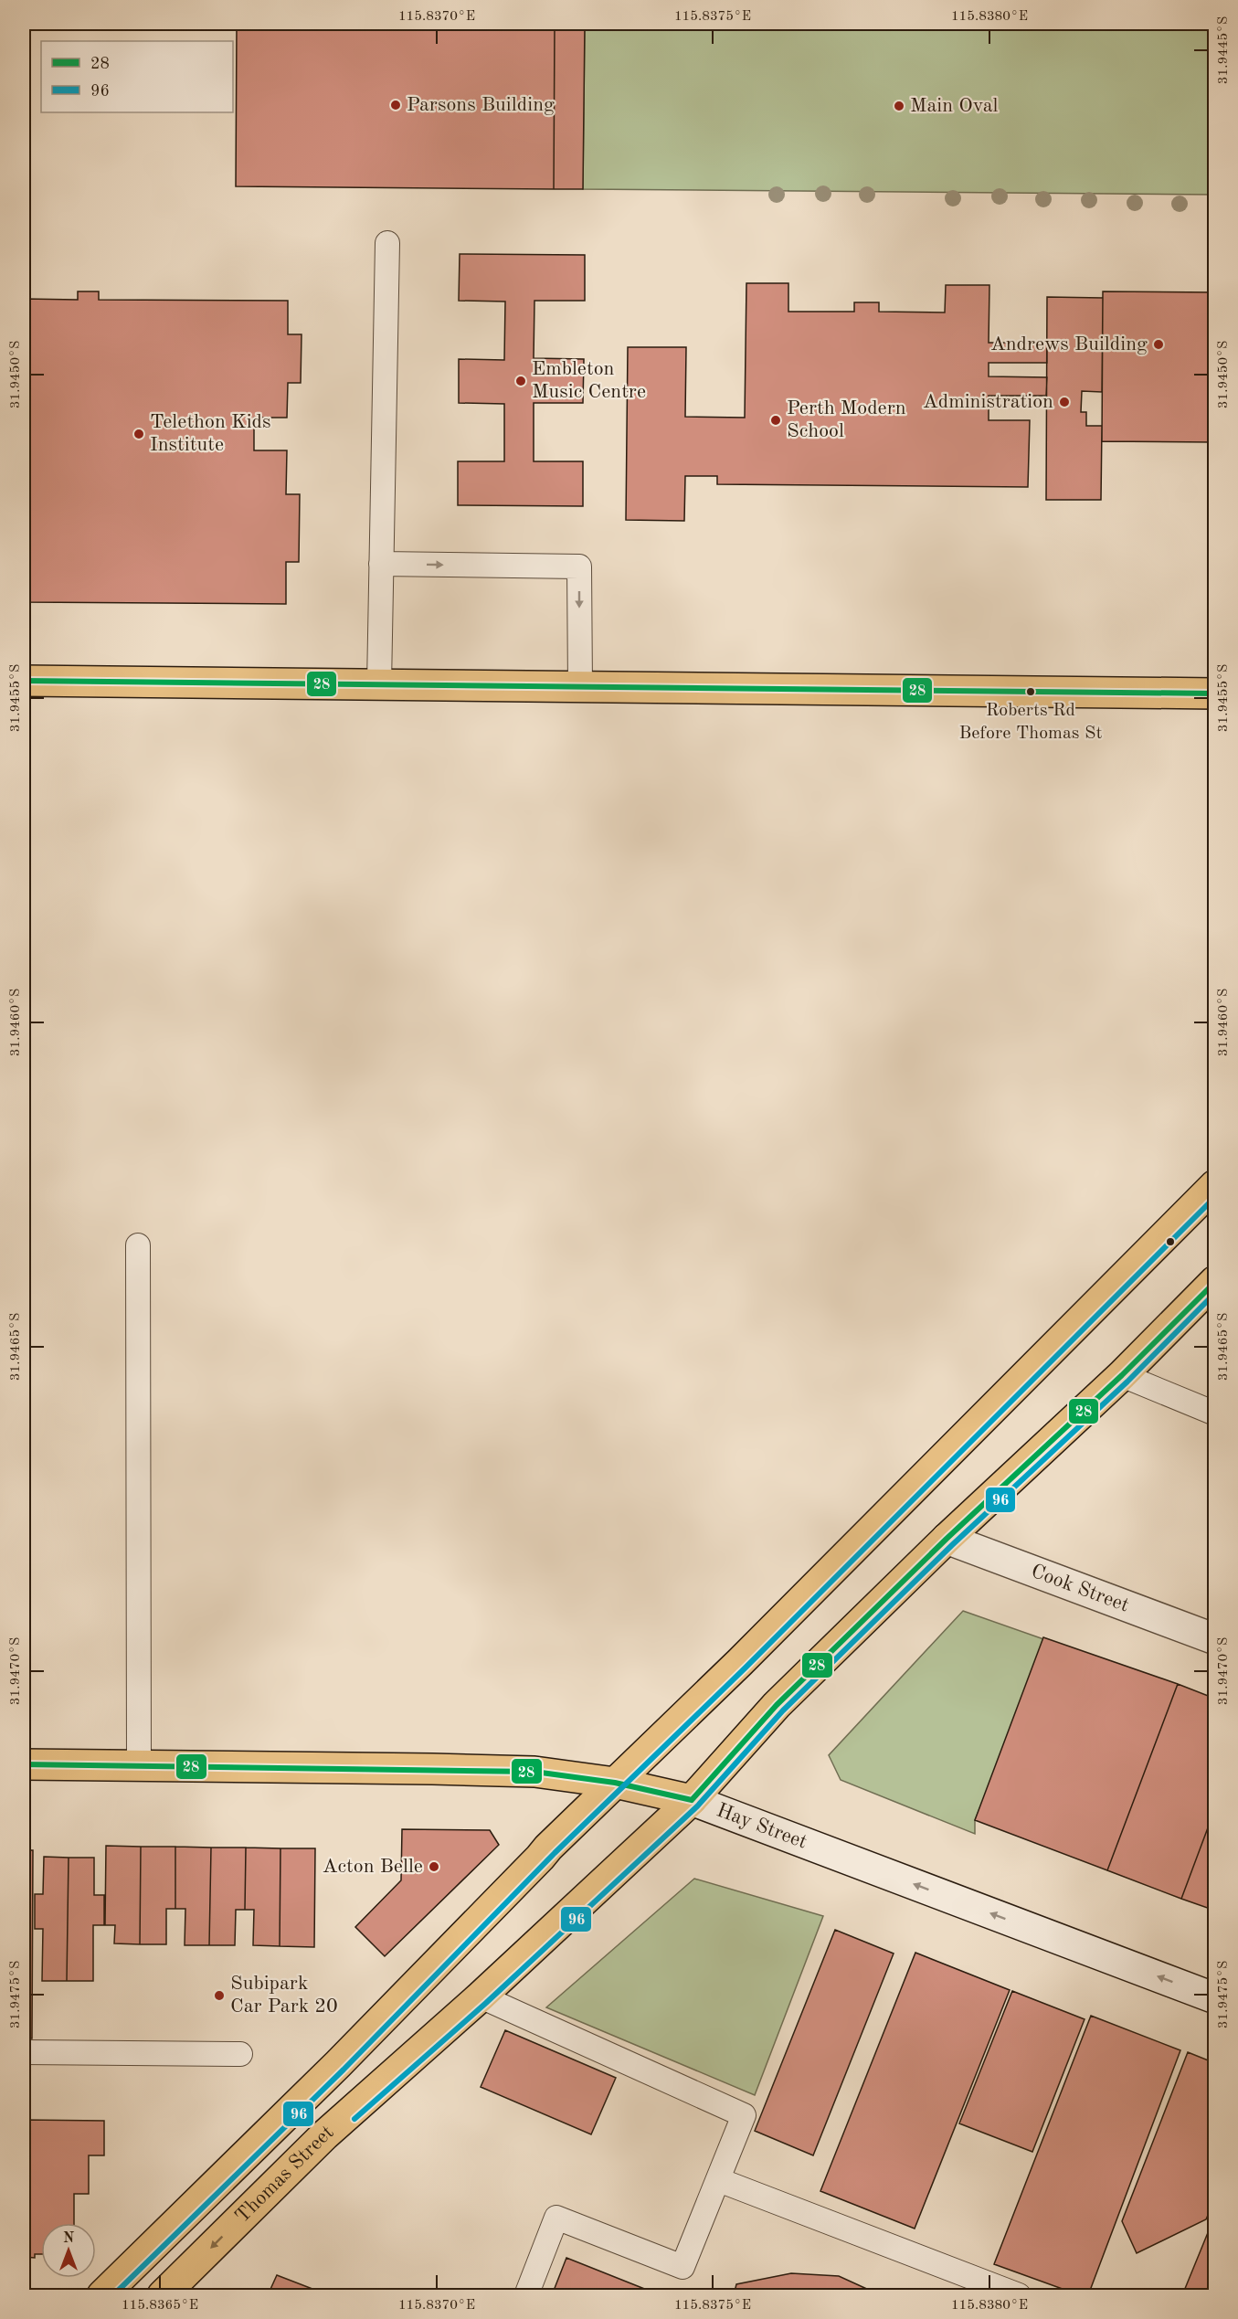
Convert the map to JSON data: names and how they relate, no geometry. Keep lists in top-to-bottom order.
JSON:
{
  "streets": {
    "main road": ["Cook Street", "Hay Street", "Thomas Street"]
  },
  "crossings": [
    ["Cook Street", "Thomas Street"],
    ["Hay Street", "Thomas Street"]
  ],
  "one_way": ["Hay Street"],
  "places": [
    "Parsons Building",
    "Main Oval",
    "Andrews Building",
    "Embleton Music Centre",
    "Administration",
    "Perth Modern School",
    "Telethon Kids Institute",
    "Roberts Rd Before Thomas St",
    "Acton Belle",
    "Subipark Car Park 20"
  ],
  "lines": ["transit line 28", "transit line 96"],
  "legend": ["28", "96"],
  "north": "top",
  "coordinates": [
    "115.8370°E",
    "115.8375°E",
    "115.8380°E",
    "31.9445°S",
    "31.9450°S",
    "31.9455°S",
    "31.9460°S",
    "31.9465°S",
    "31.9470°S",
    "31.9475°S",
    "115.8365°E"
  ]
}
